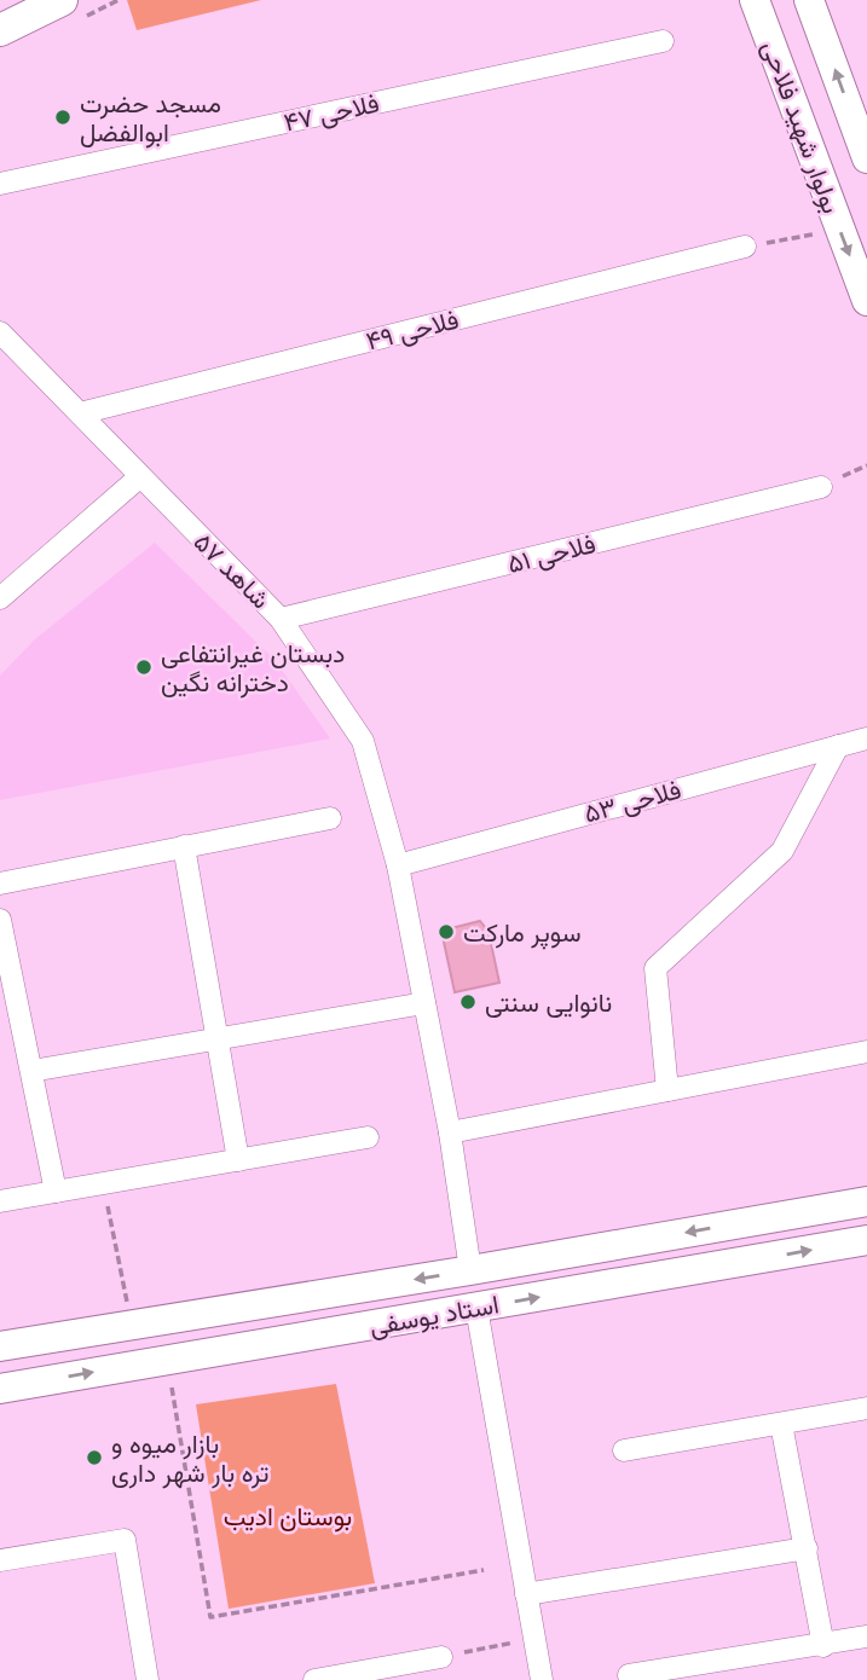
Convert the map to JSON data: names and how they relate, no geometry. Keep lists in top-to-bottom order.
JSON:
{
  "streets": {
    "street": [
      "فلاحی ۴۷",
      "بولوار شهید فلاحی",
      "فلاحی ۴۹",
      "فلاحی ۵۱",
      "شاهد ۵۷",
      "فلاحی ۵۳",
      "استاد یوسفی"
    ]
  },
  "crossings": [
    ["فلاحی ۴۹", "شاهد ۵۷"],
    ["فلاحی ۵۱", "شاهد ۵۷"],
    ["شاهد ۵۷", "فلاحی ۵۳"],
    ["شاهد ۵۷", "استاد یوسفی"]
  ],
  "parks": ["بوستان ادیب"],
  "places": [
    "مسجد حضرت ابوالفضل",
    "دبستان غیرانتفاعی دخترانه نگین",
    "سوپر مارکت",
    "نانوایی سنتی",
    "بازار میوه و تره بار شهر داری"
  ]
}
